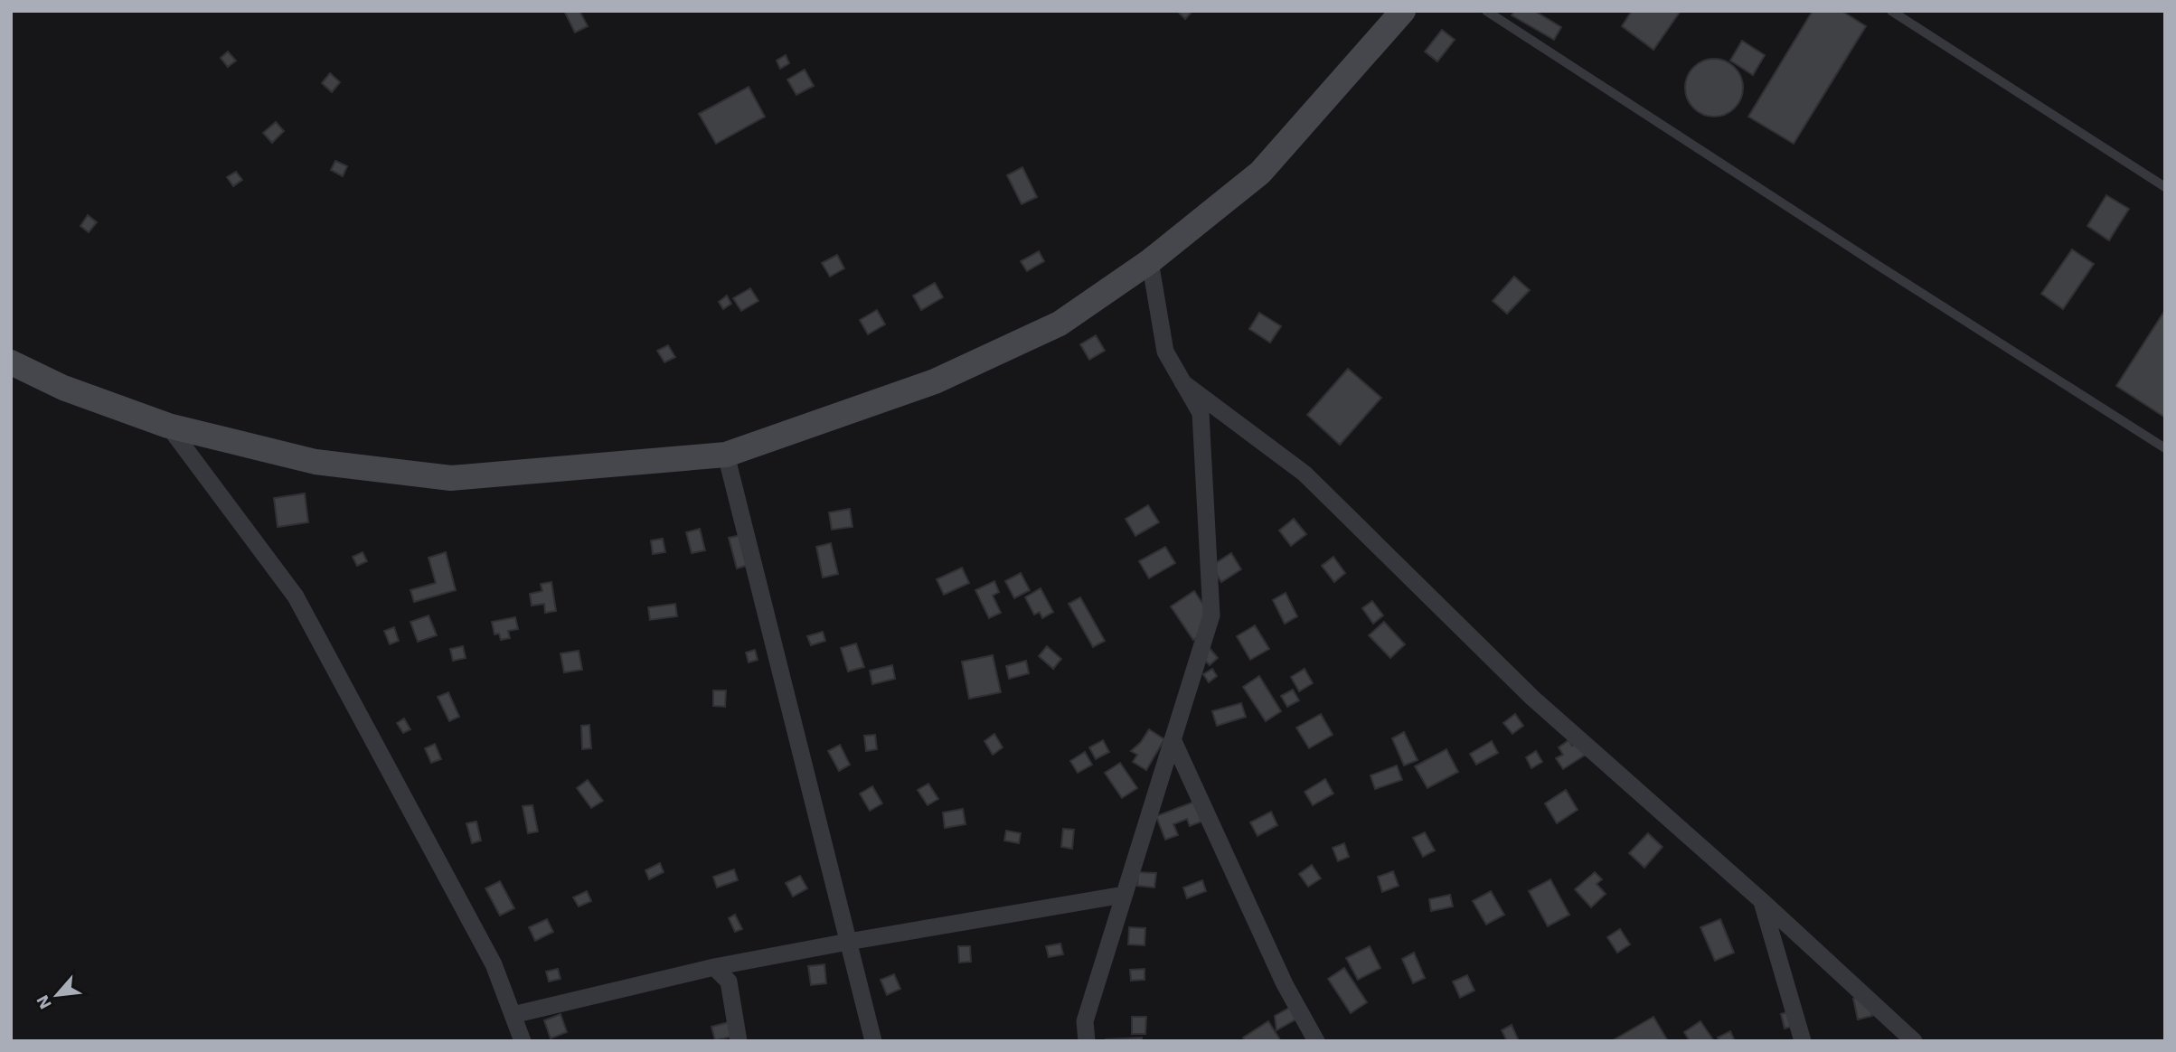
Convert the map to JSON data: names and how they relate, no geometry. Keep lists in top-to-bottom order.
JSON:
{
  "north": "bottom left"
}
